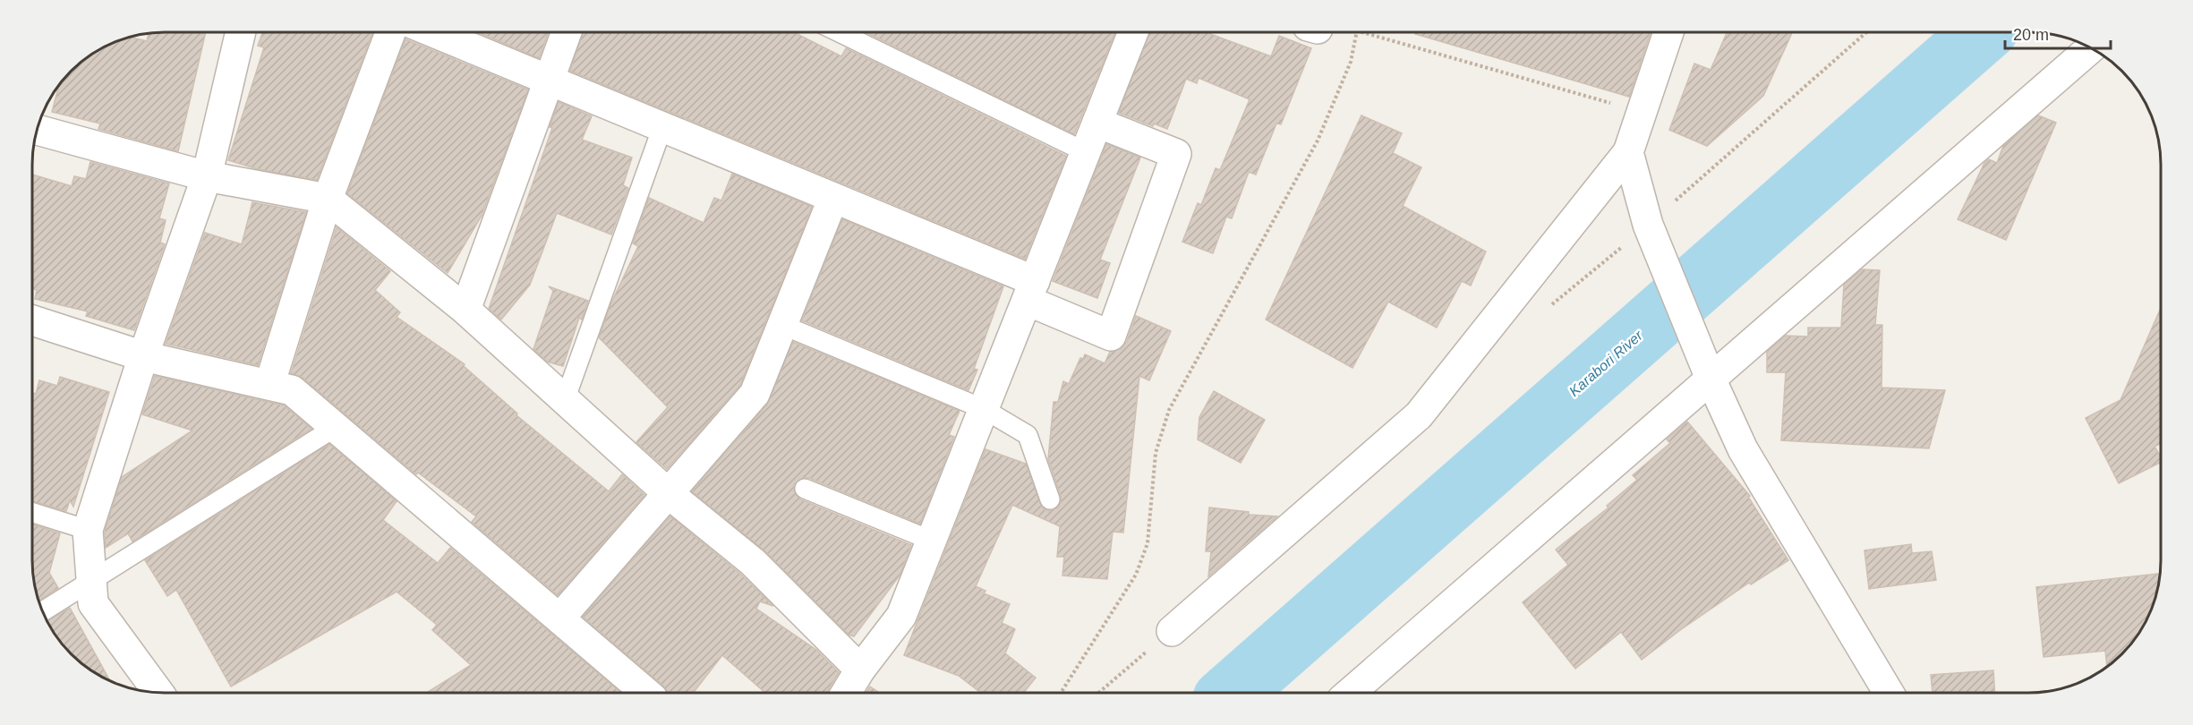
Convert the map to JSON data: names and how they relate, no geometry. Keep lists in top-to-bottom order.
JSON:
{
  "water": ["Karabori River"],
  "scale_bar": "20 m"
}
